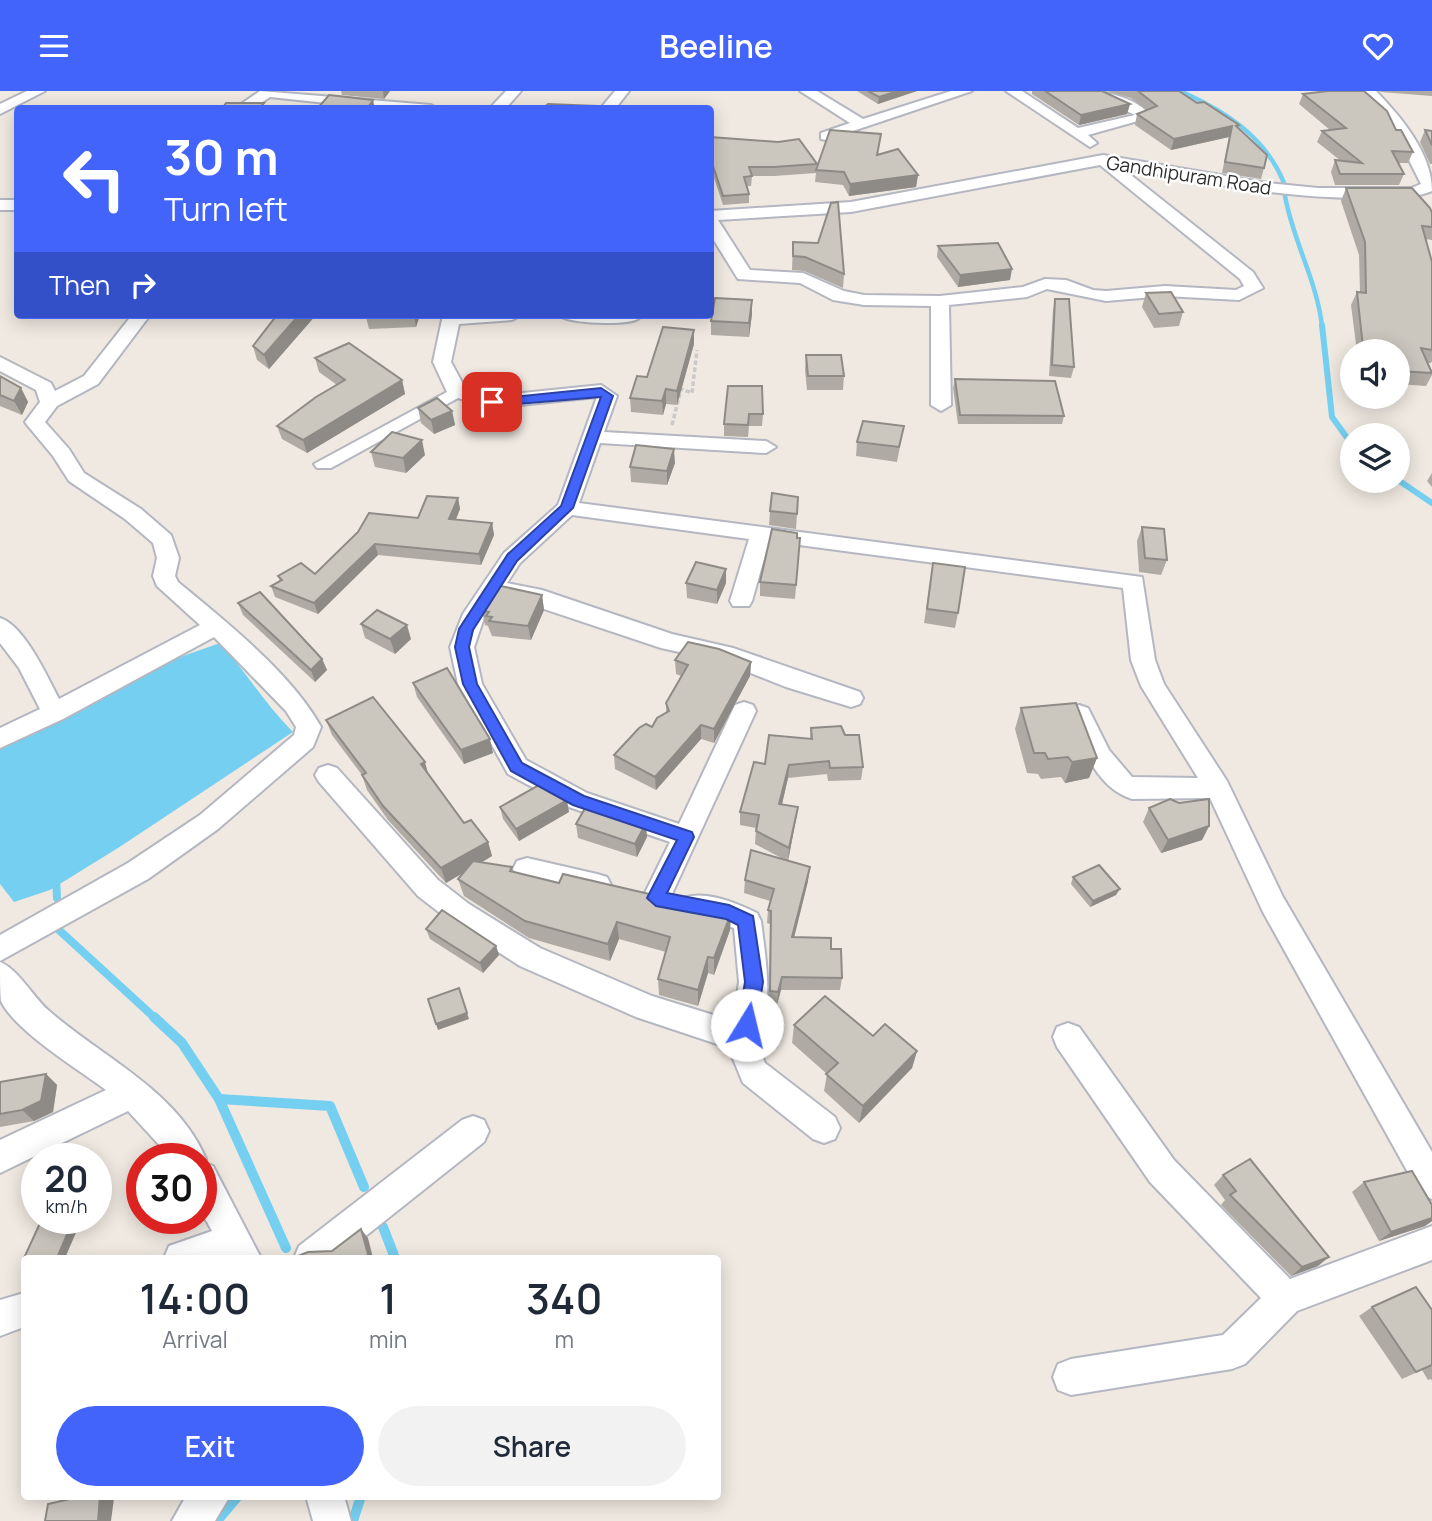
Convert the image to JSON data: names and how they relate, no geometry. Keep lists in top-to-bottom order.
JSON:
{
  "streets": {
    "street": ["Gandhipuram Road"]
  },
  "page": {
    "header": "Beeline",
    "turn": ["30 m", "Turn left"],
    "then": "Then",
    "speed": "20 km/h",
    "limit": "30",
    "eta": [
      "14:00",
      "Arrival",
      "1",
      "min",
      "340",
      "m"
    ],
    "buttons": ["Exit", "Share"]
  }
}
